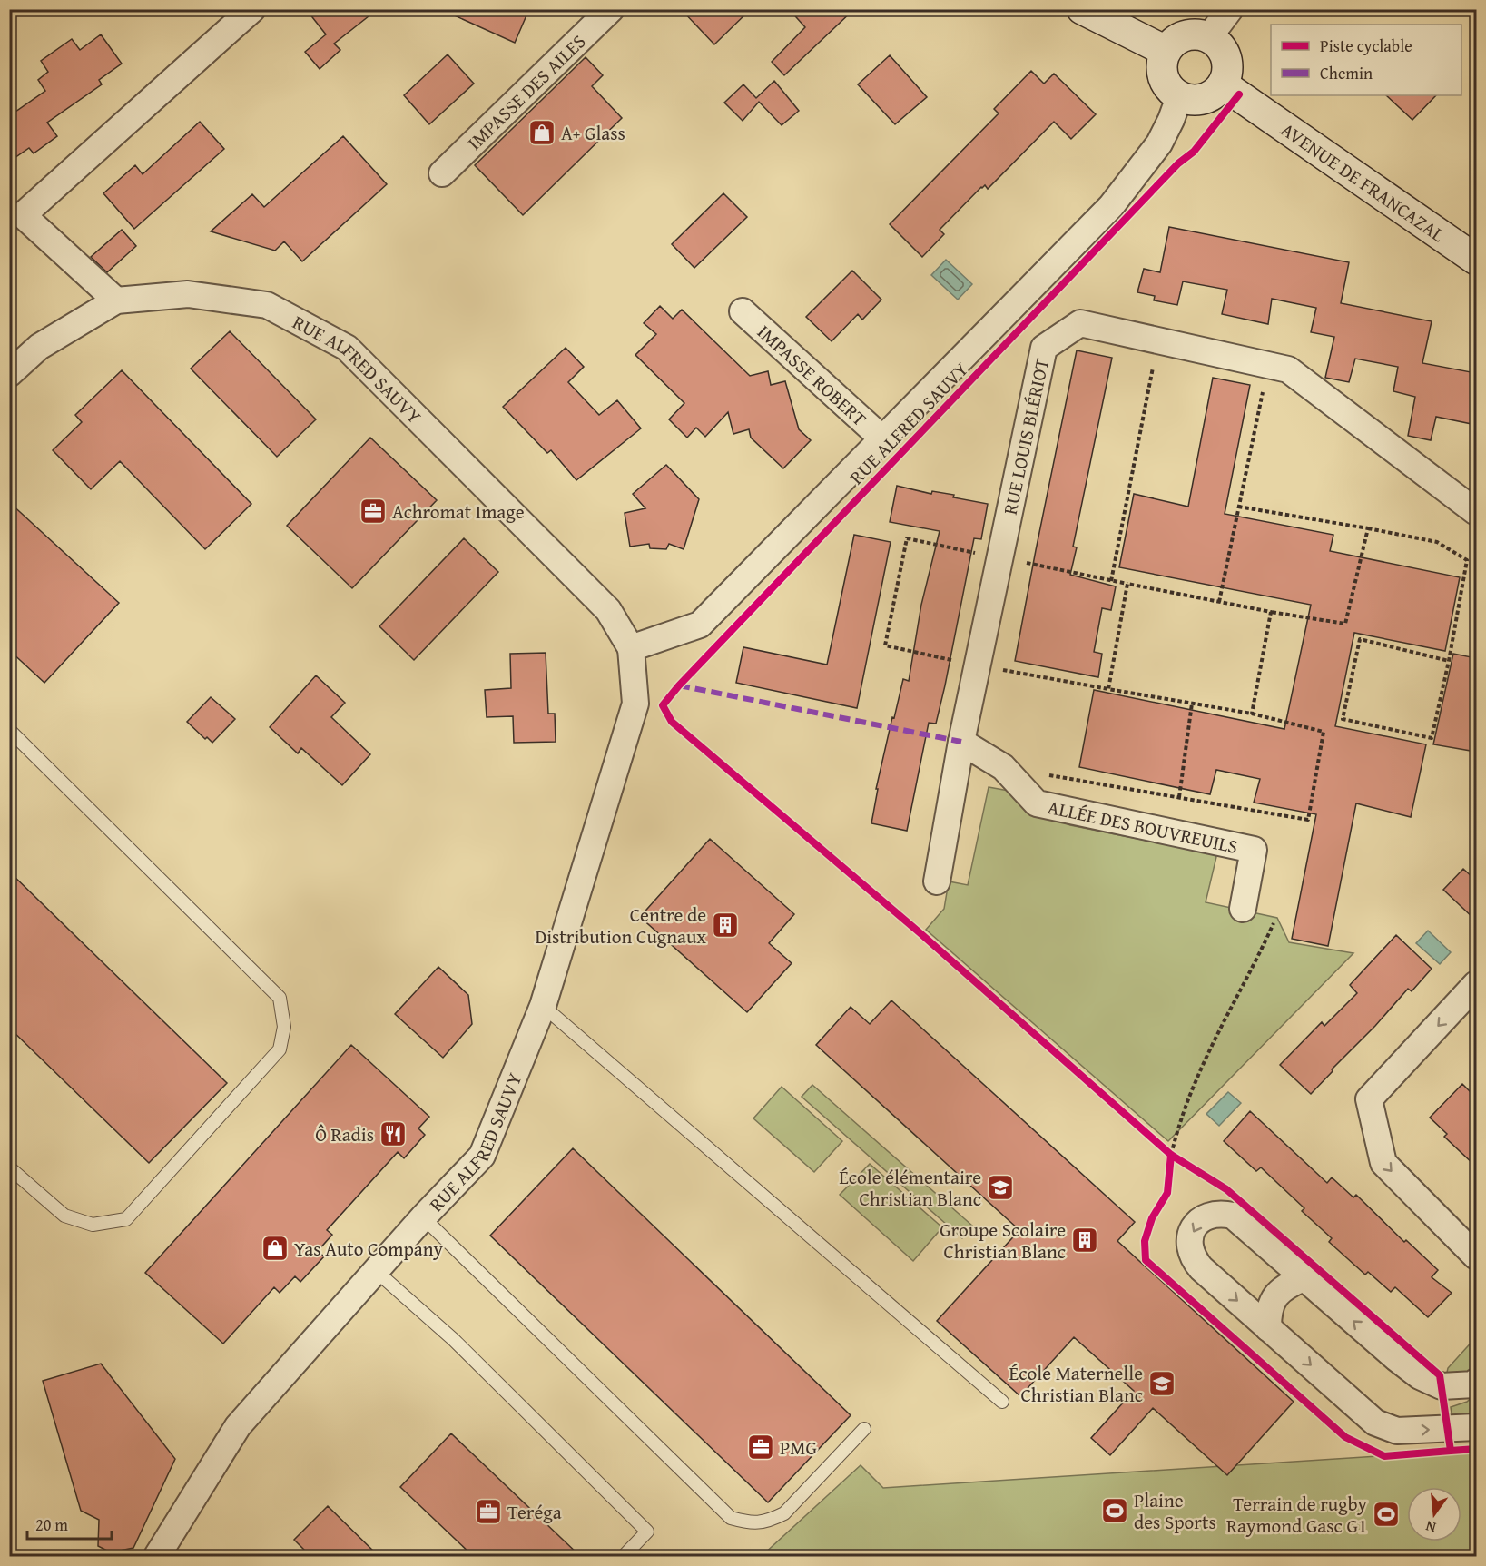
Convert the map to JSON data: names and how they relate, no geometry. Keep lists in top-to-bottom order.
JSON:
{
  "streets": {
    "street": [
      "IMPASSE DES AILES",
      "AVENUE DE FRANCAZAL",
      "RUE ALFRED SAUVY",
      "IMPASSE ROBERT",
      "RUE LOUIS BLÉRIOT",
      "ALLÉE DES BOUVREUILS"
    ]
  },
  "crossings": [
    ["AVENUE DE FRANCAZAL", "RUE ALFRED SAUVY"],
    ["RUE ALFRED SAUVY", "IMPASSE ROBERT"],
    ["RUE LOUIS BLÉRIOT", "ALLÉE DES BOUVREUILS"]
  ],
  "places": {
    "shop": ["A+ Glass", "Yas Auto Company"],
    "office": ["Achromat Image", "PMG", "Teréga"],
    "building": ["Centre de Distribution Cugnaux", "Groupe Scolaire Christian Blanc"],
    "restaurant": ["Ô Radis"],
    "school or university": ["École élémentaire Christian Blanc", "École Maternelle Christian Blanc"],
    "sports": ["Plaine des Sports", "Terrain de rugby Raymond Gasc G1"]
  },
  "legend": ["Piste cyclable", "Chemin"],
  "scale_bar": "20 m",
  "north": "bottom"
}
